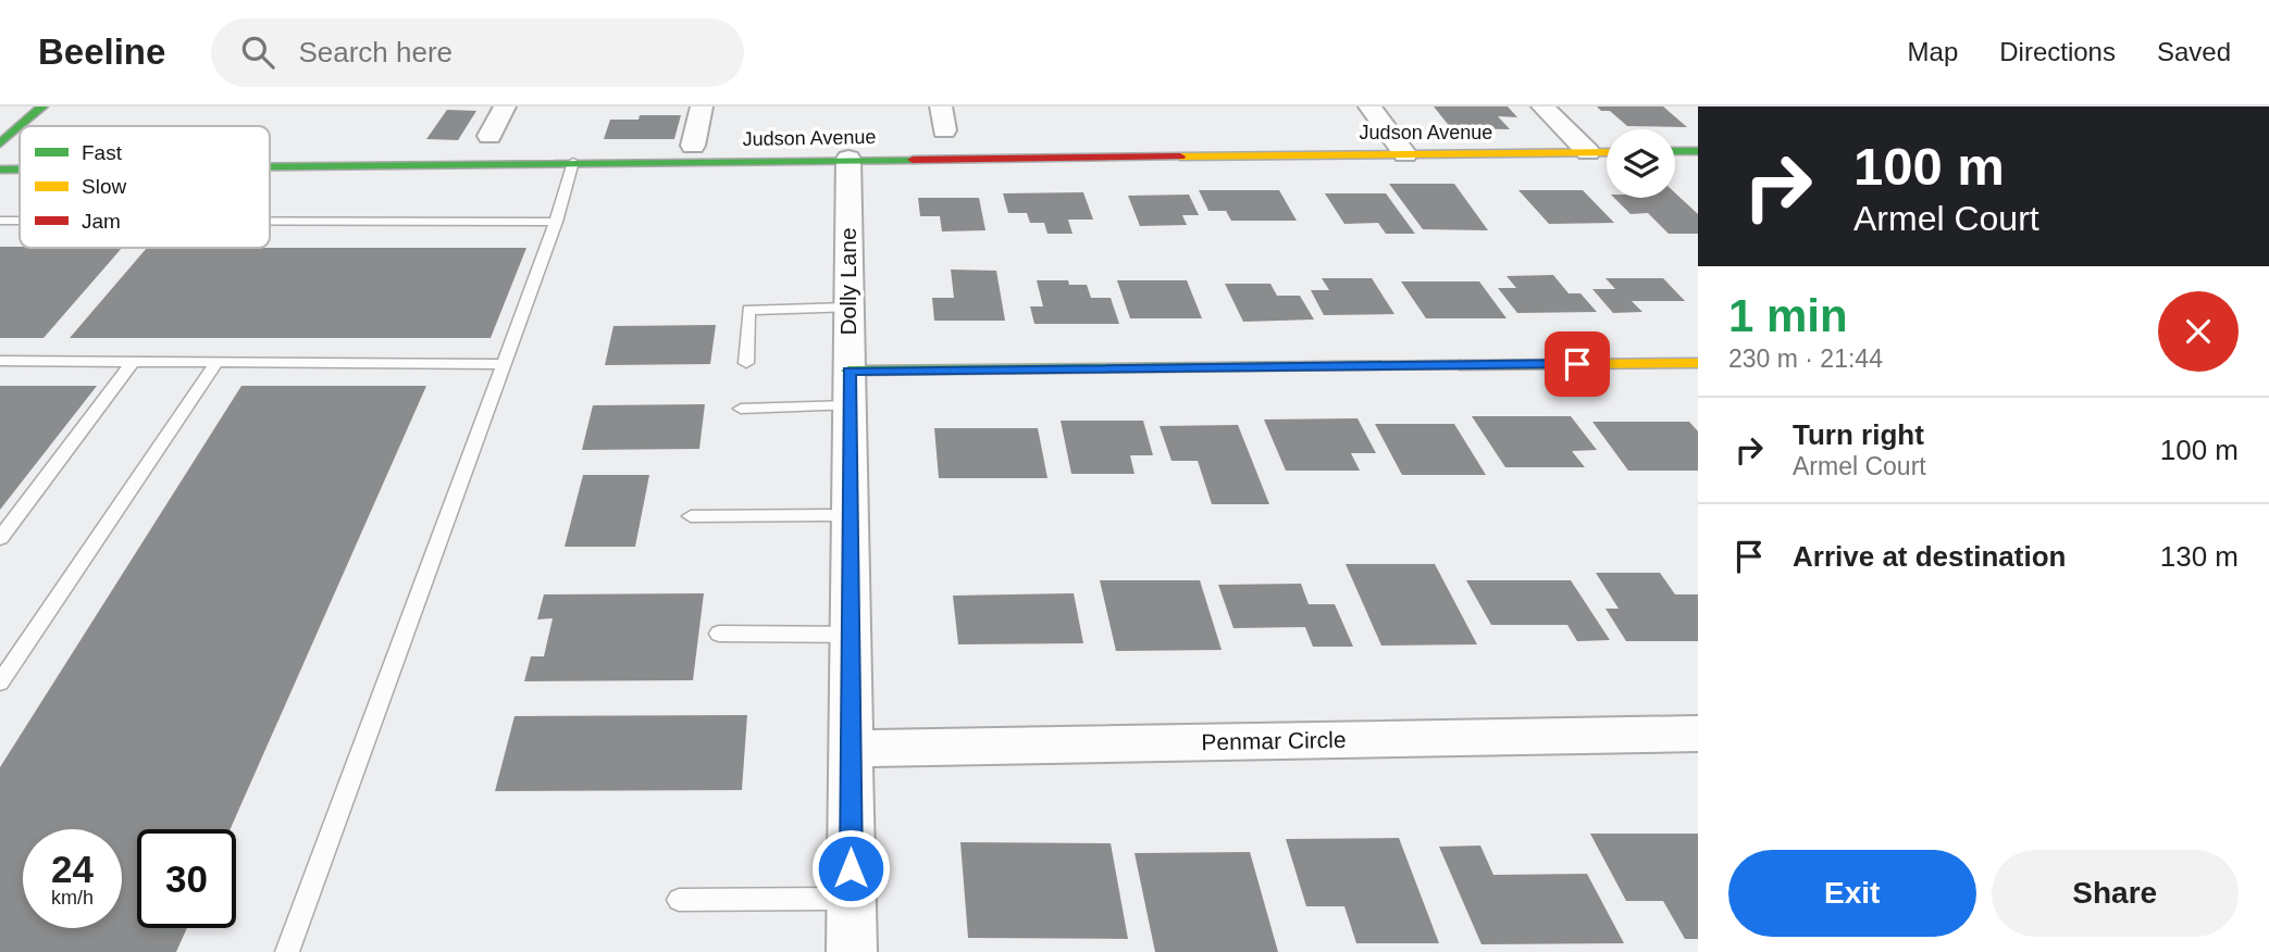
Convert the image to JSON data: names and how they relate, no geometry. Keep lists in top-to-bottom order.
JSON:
{
  "streets": {
    "street": ["Judson Avenue", "Dolly Lane", "Penmar Circle"]
  },
  "crossings": [
    ["Judson Avenue", "Dolly Lane"],
    ["Dolly Lane", "Penmar Circle"]
  ],
  "legend": ["Fast", "Slow", "Jam"],
  "page": {
    "header": "Beeline",
    "search": "Search here",
    "nav": ["Map", "Directions", "Saved"],
    "turn": ["100 m", "Armel Court"],
    "heading": ["1 min", "230 m · 21:44"],
    "list": [
      {
        "name": "Turn right",
        "note": "Armel Court",
        "value": "100 m"
      },
      {
        "name": "Arrive at destination",
        "value": "130 m"
      }
    ],
    "speed": "24 km/h",
    "limit": "30",
    "buttons": ["Exit", "Share"]
  }
}
